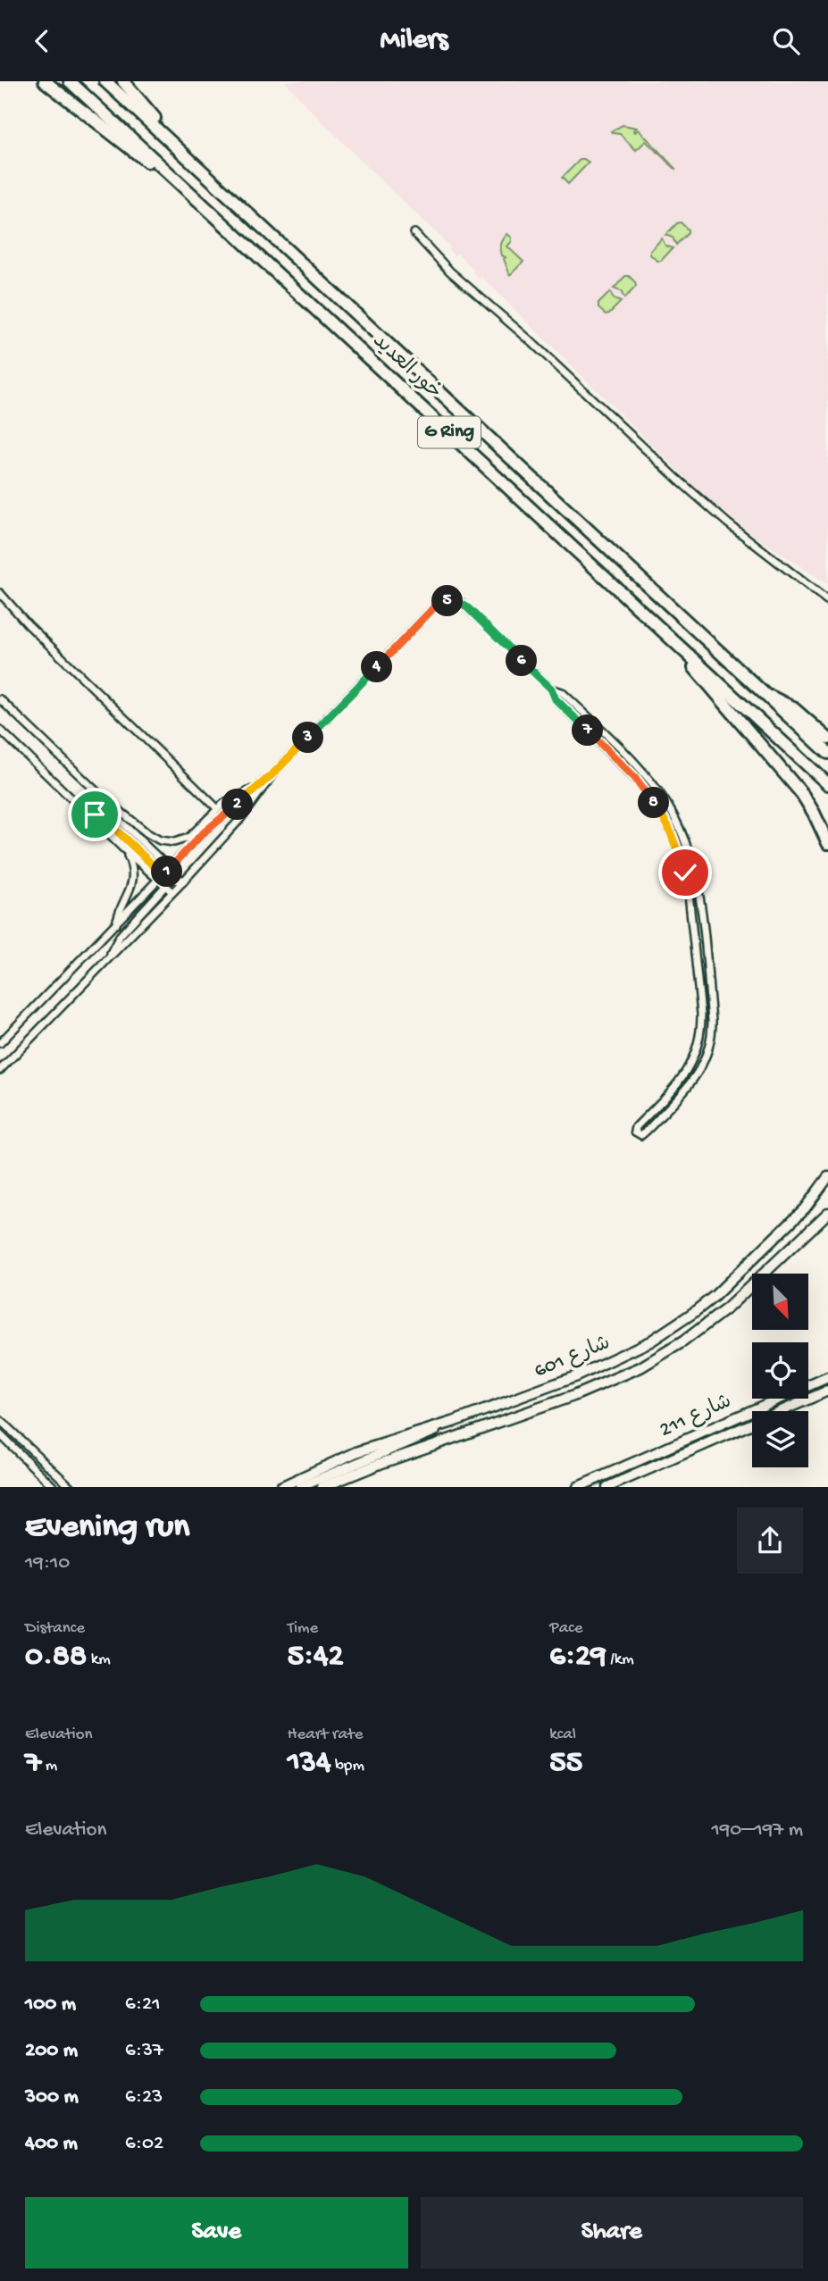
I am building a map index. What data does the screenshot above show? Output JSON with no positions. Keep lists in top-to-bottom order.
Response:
{
  "streets": {
    "highway": ["خور العديد", "G Ring"],
    "main road": ["شارع 601", "شارع 211"]
  },
  "north": "bottom right",
  "page": {
    "header": "Milers",
    "pins": [
      "5",
      "6",
      "4",
      "7",
      "3",
      "8",
      "2",
      "1"
    ],
    "heading": ["Evening run", "19:10"],
    "stats": [
      ["Distance", "0.88 km"],
      ["Time", "5:42"],
      ["Pace", "6:29 /km"],
      ["Elevation", "7 m"],
      ["Heart rate", "134 bpm"],
      ["kcal", "55"]
    ],
    "chart": ["Elevation", "190–197 m"],
    "list": [
      {
        "name": "100 m",
        "note": "6:21"
      },
      {
        "name": "200 m",
        "note": "6:37"
      },
      {
        "name": "300 m",
        "note": "6:23"
      },
      {
        "name": "400 m",
        "note": "6:02"
      }
    ],
    "buttons": ["Save", "Share"]
  }
}
